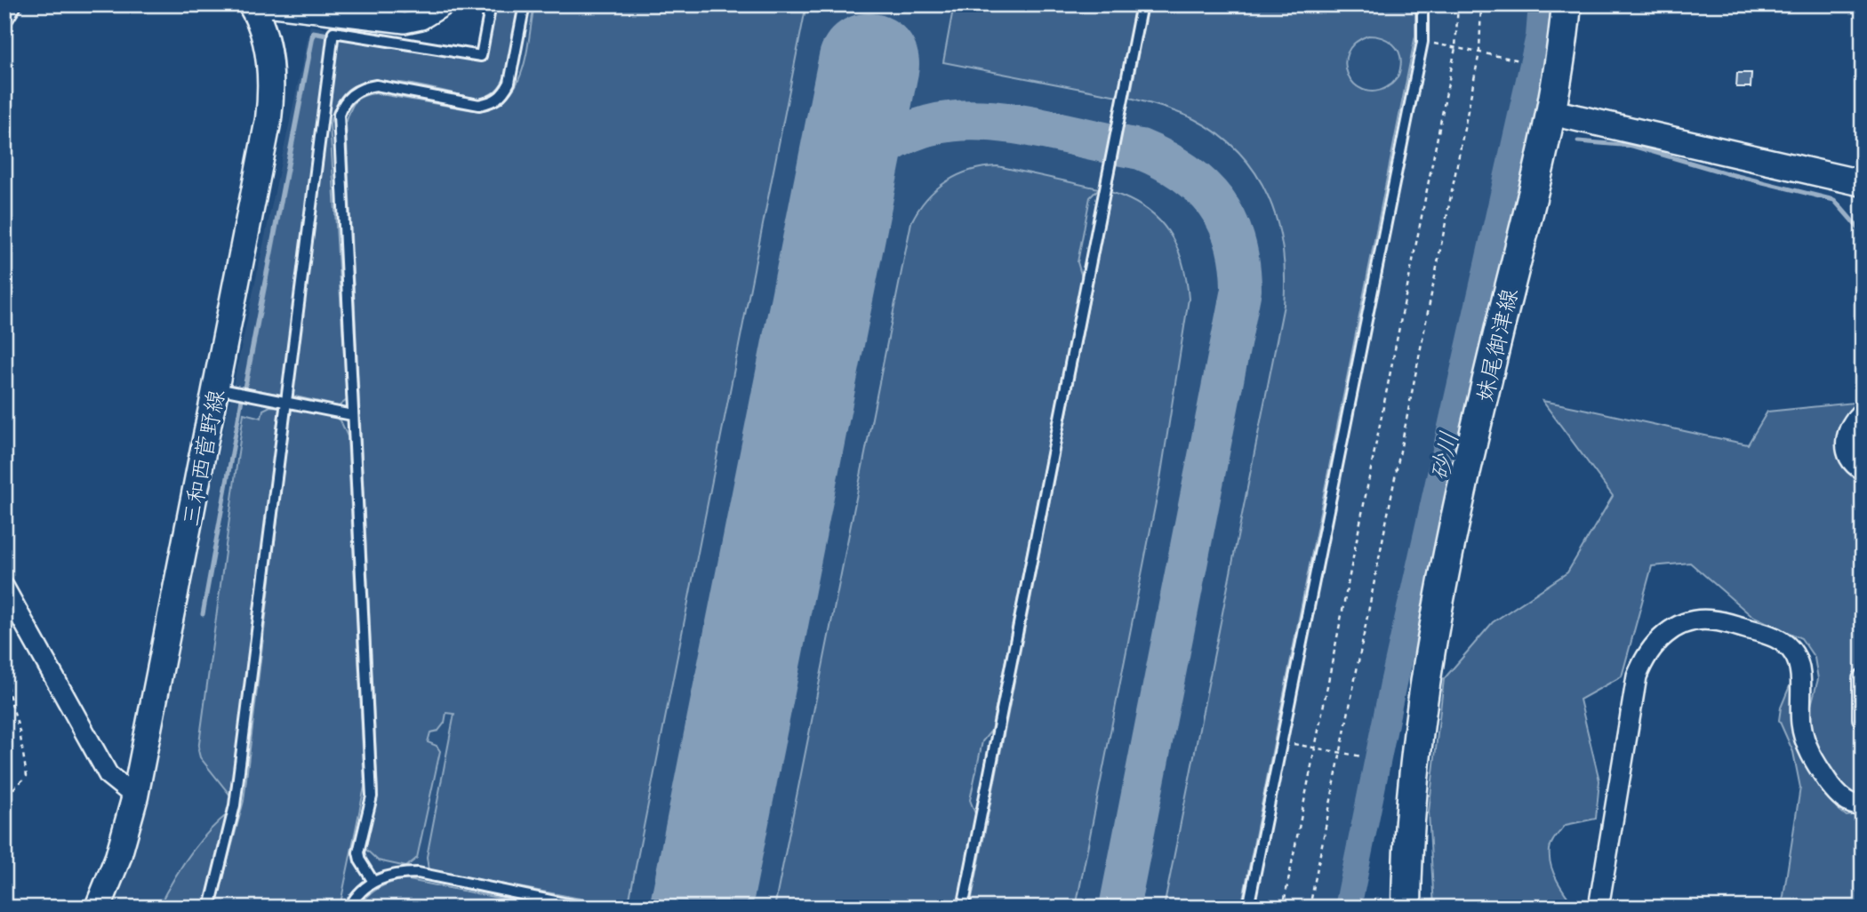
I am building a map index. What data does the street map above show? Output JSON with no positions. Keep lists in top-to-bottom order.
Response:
{
  "streets": {
    "main road": ["妹尾御津線", "三和西菅野線"]
  },
  "water": ["砂川"]
}
